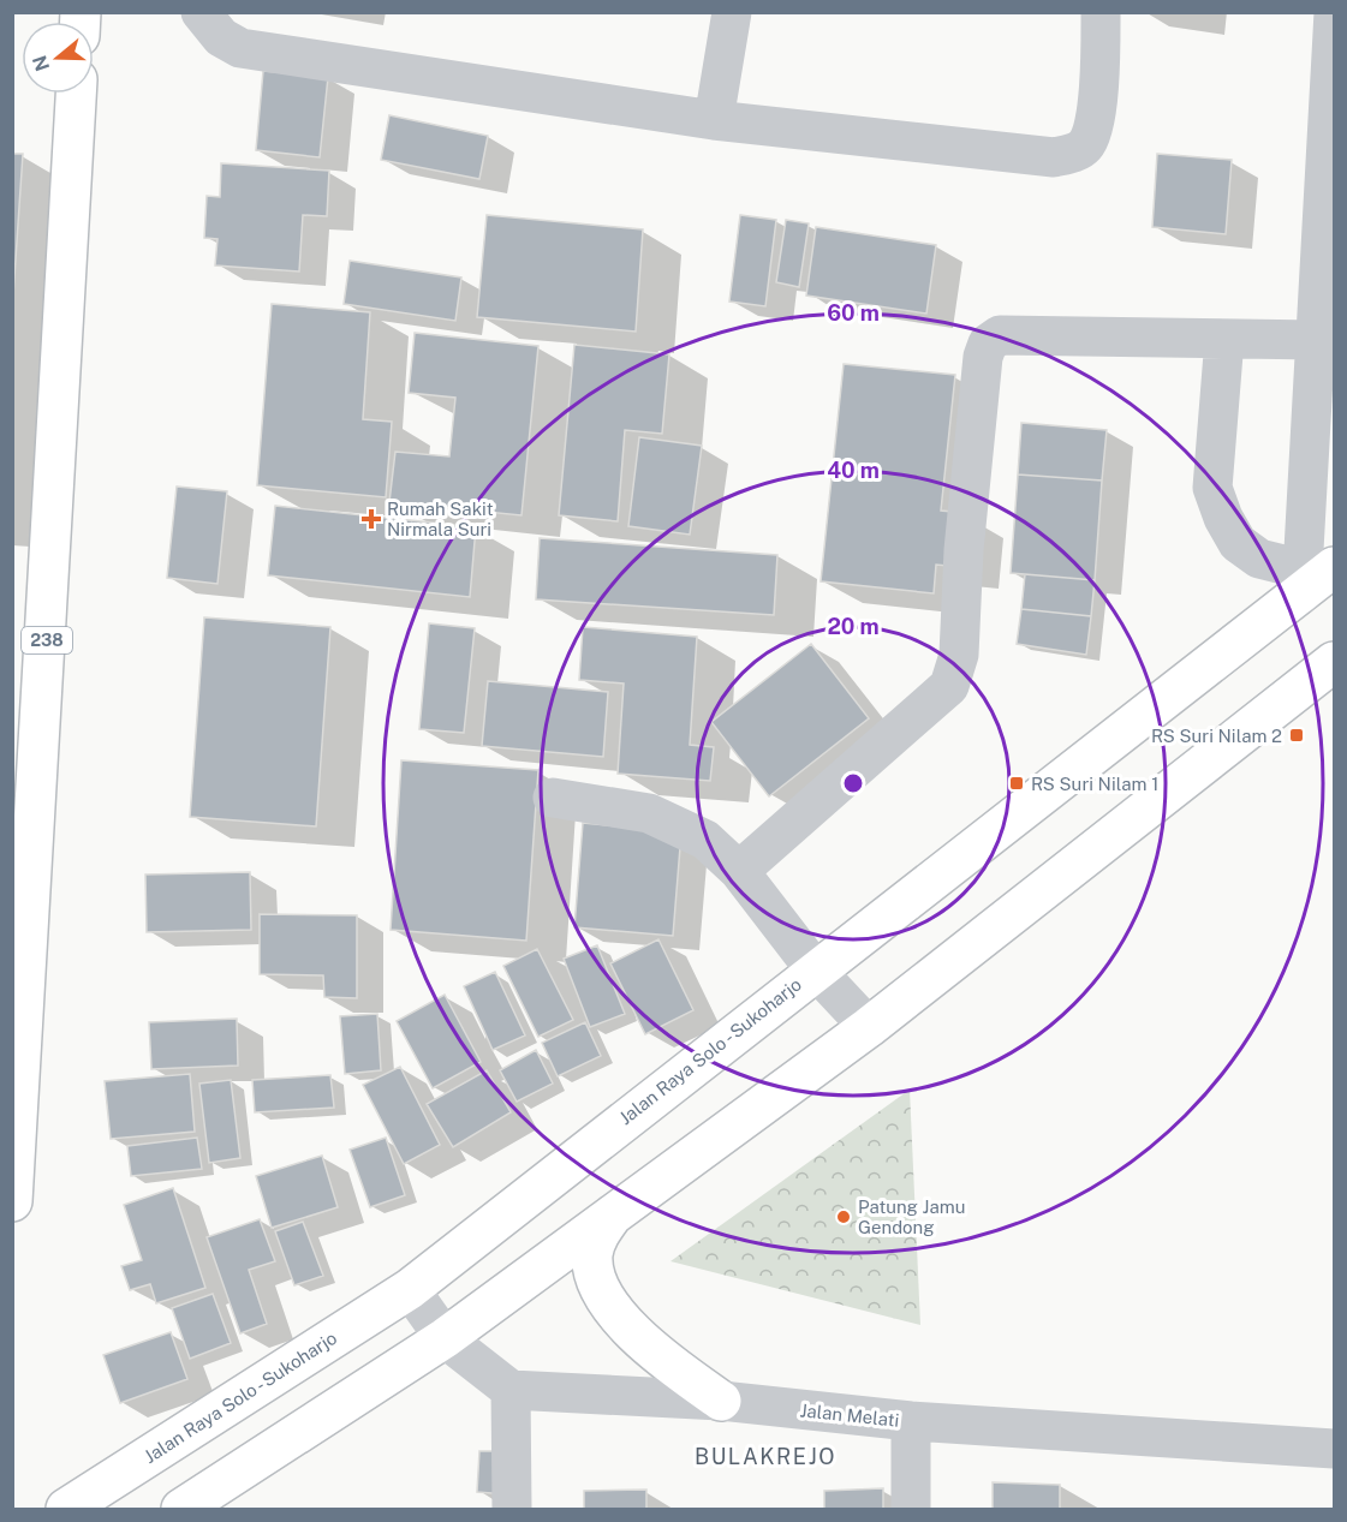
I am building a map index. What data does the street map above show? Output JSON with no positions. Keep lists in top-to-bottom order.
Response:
{
  "streets": {
    "main road": ["238", "Jalan Raya Solo - Sukoharjo"],
    "street": ["Jalan Melati"]
  },
  "districts": ["BULAKREJO"],
  "places": {
    "health": ["Rumah Sakit Nirmala Suri"],
    "transit": ["RS Suri Nilam 2", "RS Suri Nilam 1"],
    "other": ["Patung Jamu Gendong"]
  },
  "north": "left",
  "rings": ["60 m", "40 m", "20 m"]
}
